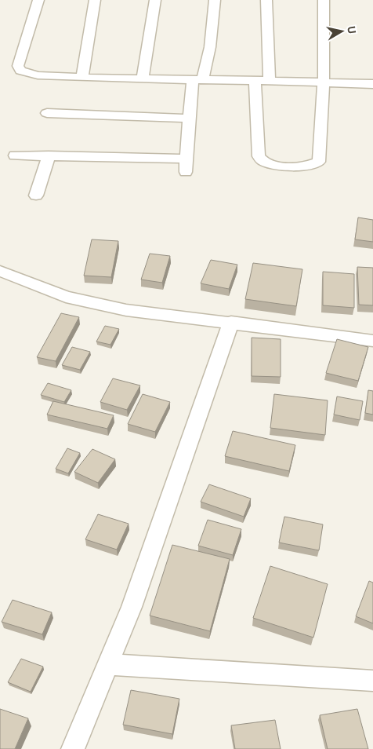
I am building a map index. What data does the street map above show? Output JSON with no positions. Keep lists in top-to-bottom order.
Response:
{
  "north": "right"
}
